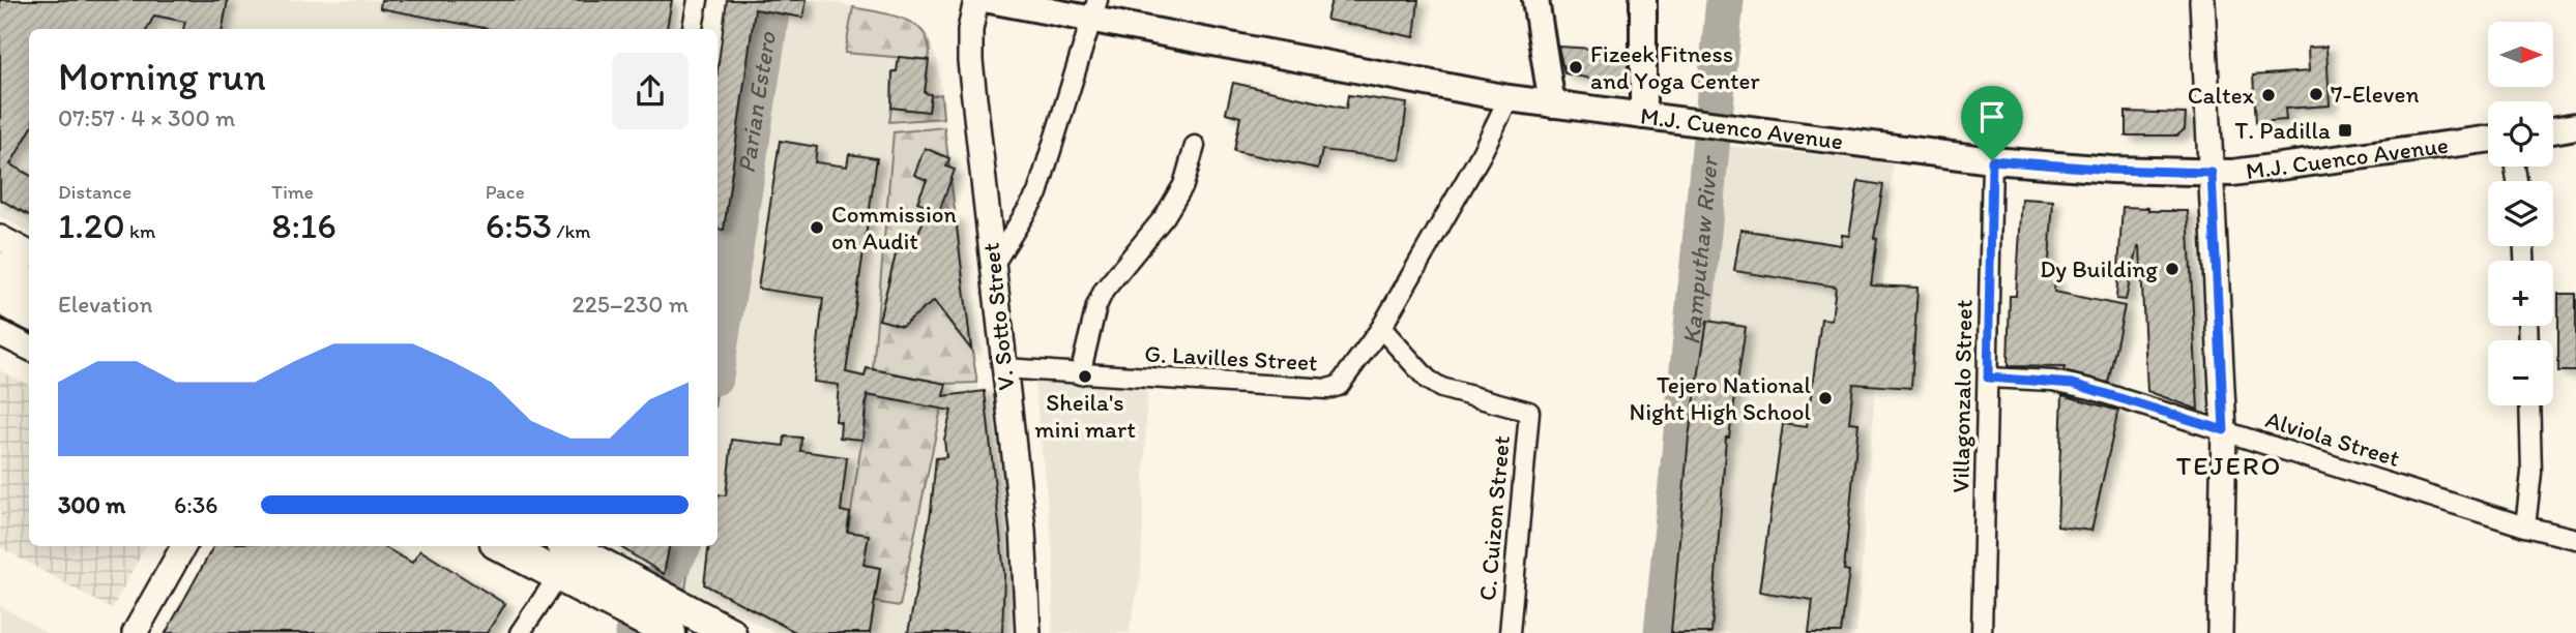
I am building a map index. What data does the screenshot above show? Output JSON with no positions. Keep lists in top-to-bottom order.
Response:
{
  "streets": {
    "main road": ["M.J. Cuenco Avenue"],
    "street": [
      "V. Sotto Street",
      "G. Lavilles Street",
      "Villagonzalo Street",
      "Alviola Street",
      "C. Cuizon Street"
    ]
  },
  "crossings": [
    ["M.J. Cuenco Avenue", "G. Lavilles Street"],
    ["M.J. Cuenco Avenue", "Villagonzalo Street"],
    ["V. Sotto Street", "G. Lavilles Street"],
    ["G. Lavilles Street", "C. Cuizon Street"],
    ["Villagonzalo Street", "Alviola Street"]
  ],
  "districts": ["TEJERO"],
  "water": ["Parian Estero", "Kamputhaw River"],
  "places": {
    "other": [
      "Fizeek Fitness and Yoga Center",
      "7-Eleven",
      "Caltex",
      "Commission on Audit",
      "Dy Building",
      "Sheila's mini mart",
      "Tejero National Night High School"
    ],
    "transit": ["T. Padilla"]
  },
  "north": "right",
  "page": {
    "map_buttons": ["+", "−"],
    "heading": ["Morning run", "07:57 · 4 × 300 m"],
    "stats": [
      ["Distance", "1.20 km"],
      ["Time", "8:16"],
      ["Pace", "6:53 /km"]
    ],
    "chart": ["Elevation", "225–230 m"],
    "list": [
      {
        "name": "300 m",
        "note": "6:36"
      }
    ]
  }
}
